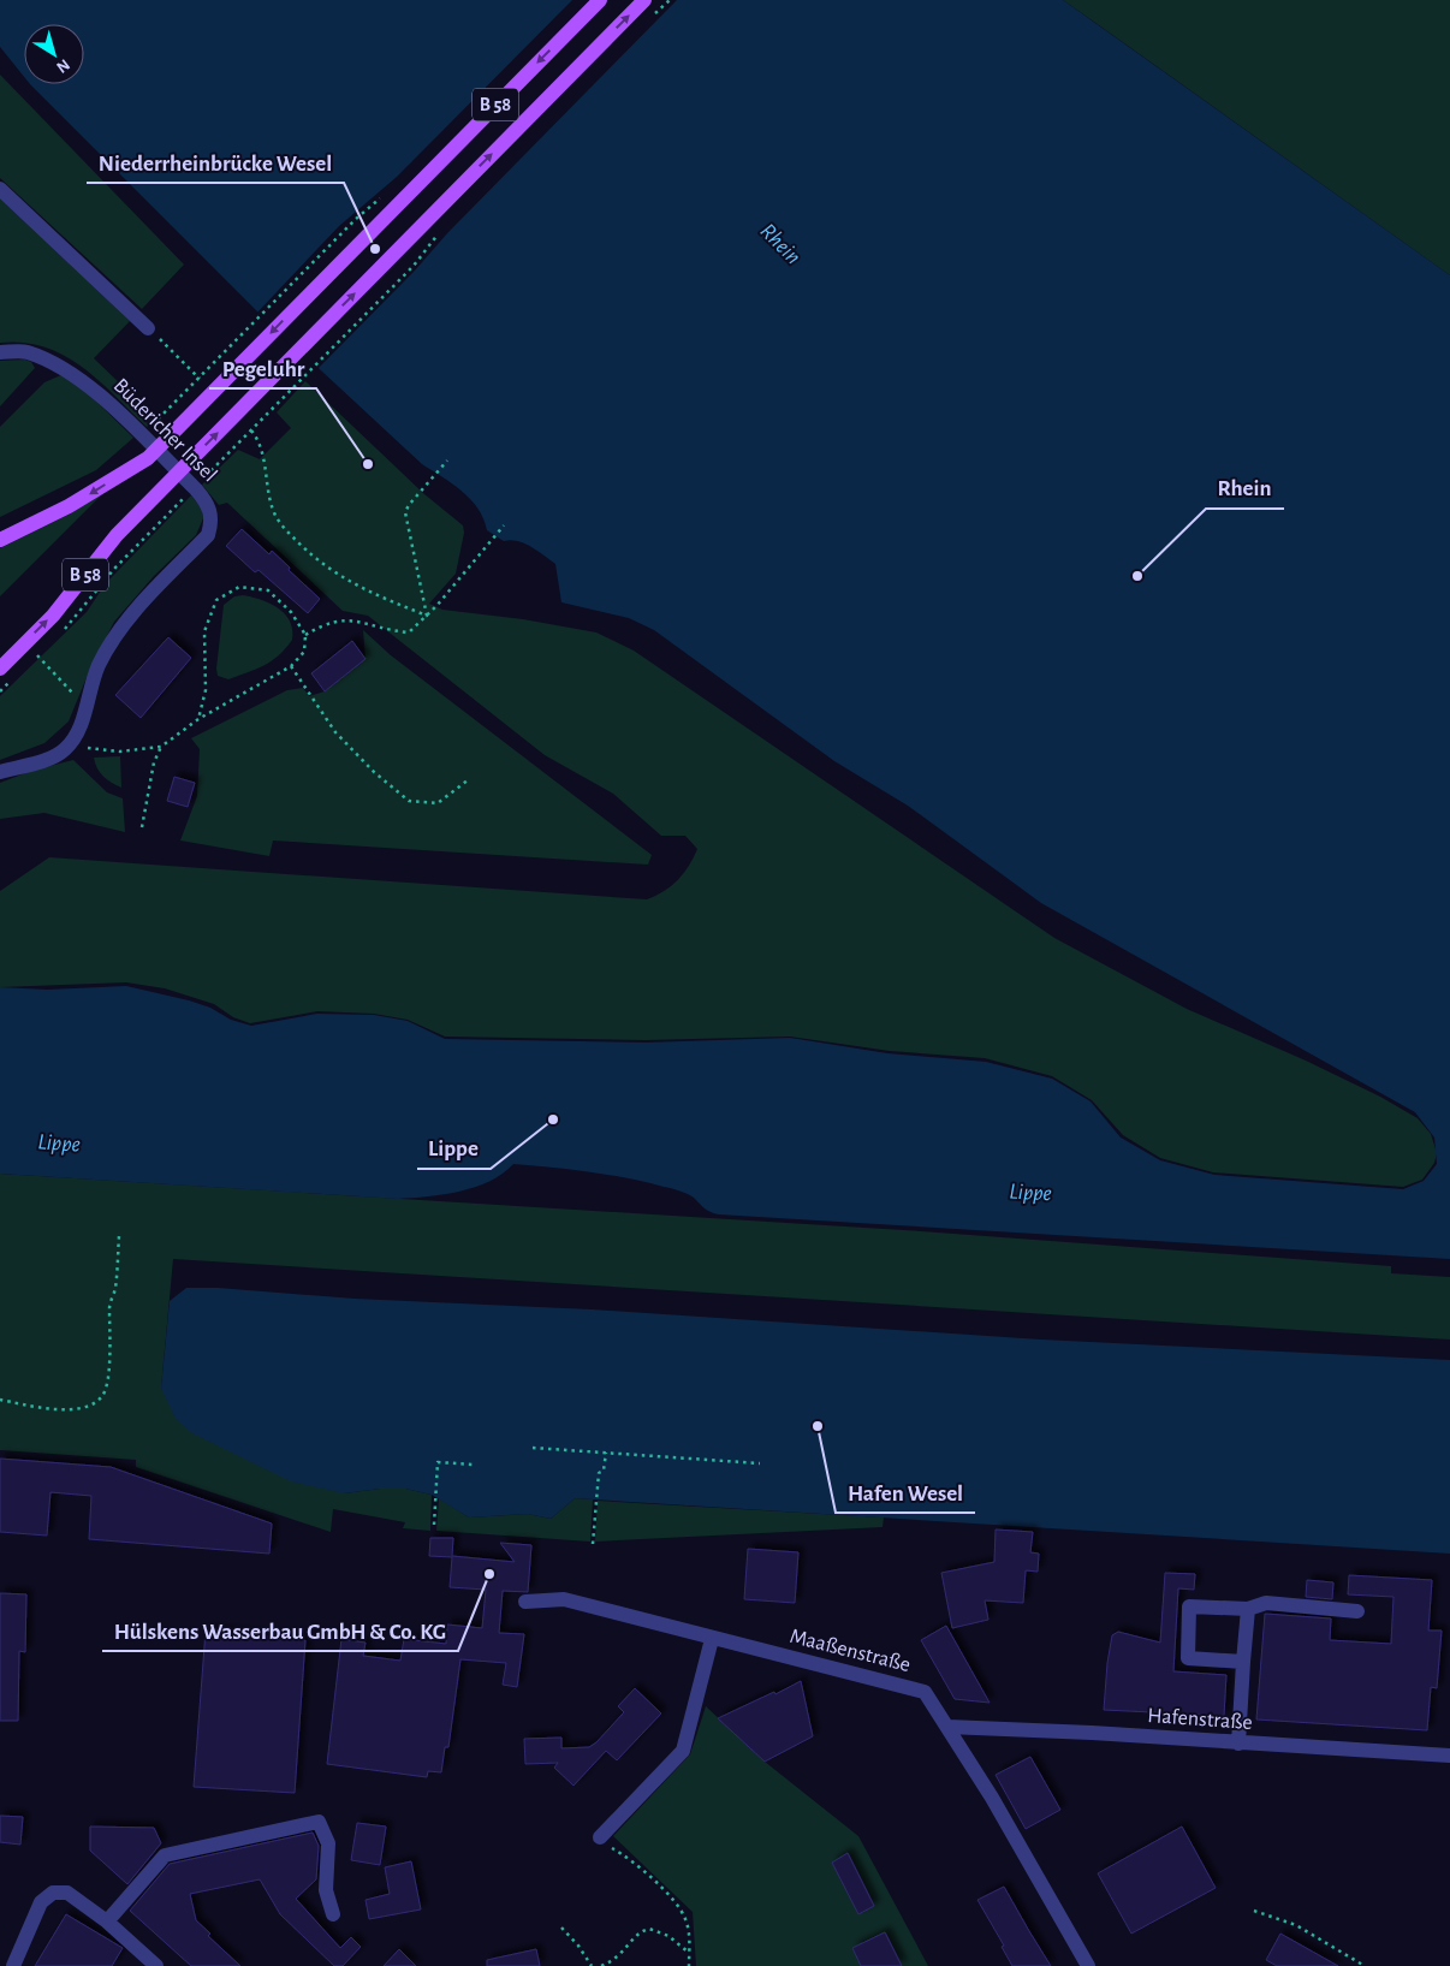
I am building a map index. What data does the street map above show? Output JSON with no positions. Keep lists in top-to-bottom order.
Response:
{
  "streets": {
    "main road": ["B 58"],
    "street": ["Büdericher Insel", "Maaßenstraße", "Hafenstraße"]
  },
  "crossings": [
    ["Maaßenstraße", "Hafenstraße"]
  ],
  "water": ["Rhein", "Lippe"],
  "places": [
    "Niederrheinbrücke Wesel",
    "Pegeluhr",
    "Rhein",
    "Lippe",
    "Hafen Wesel",
    "Hülskens Wasserbau GmbH & Co. KG"
  ],
  "north": "bottom right"
}
